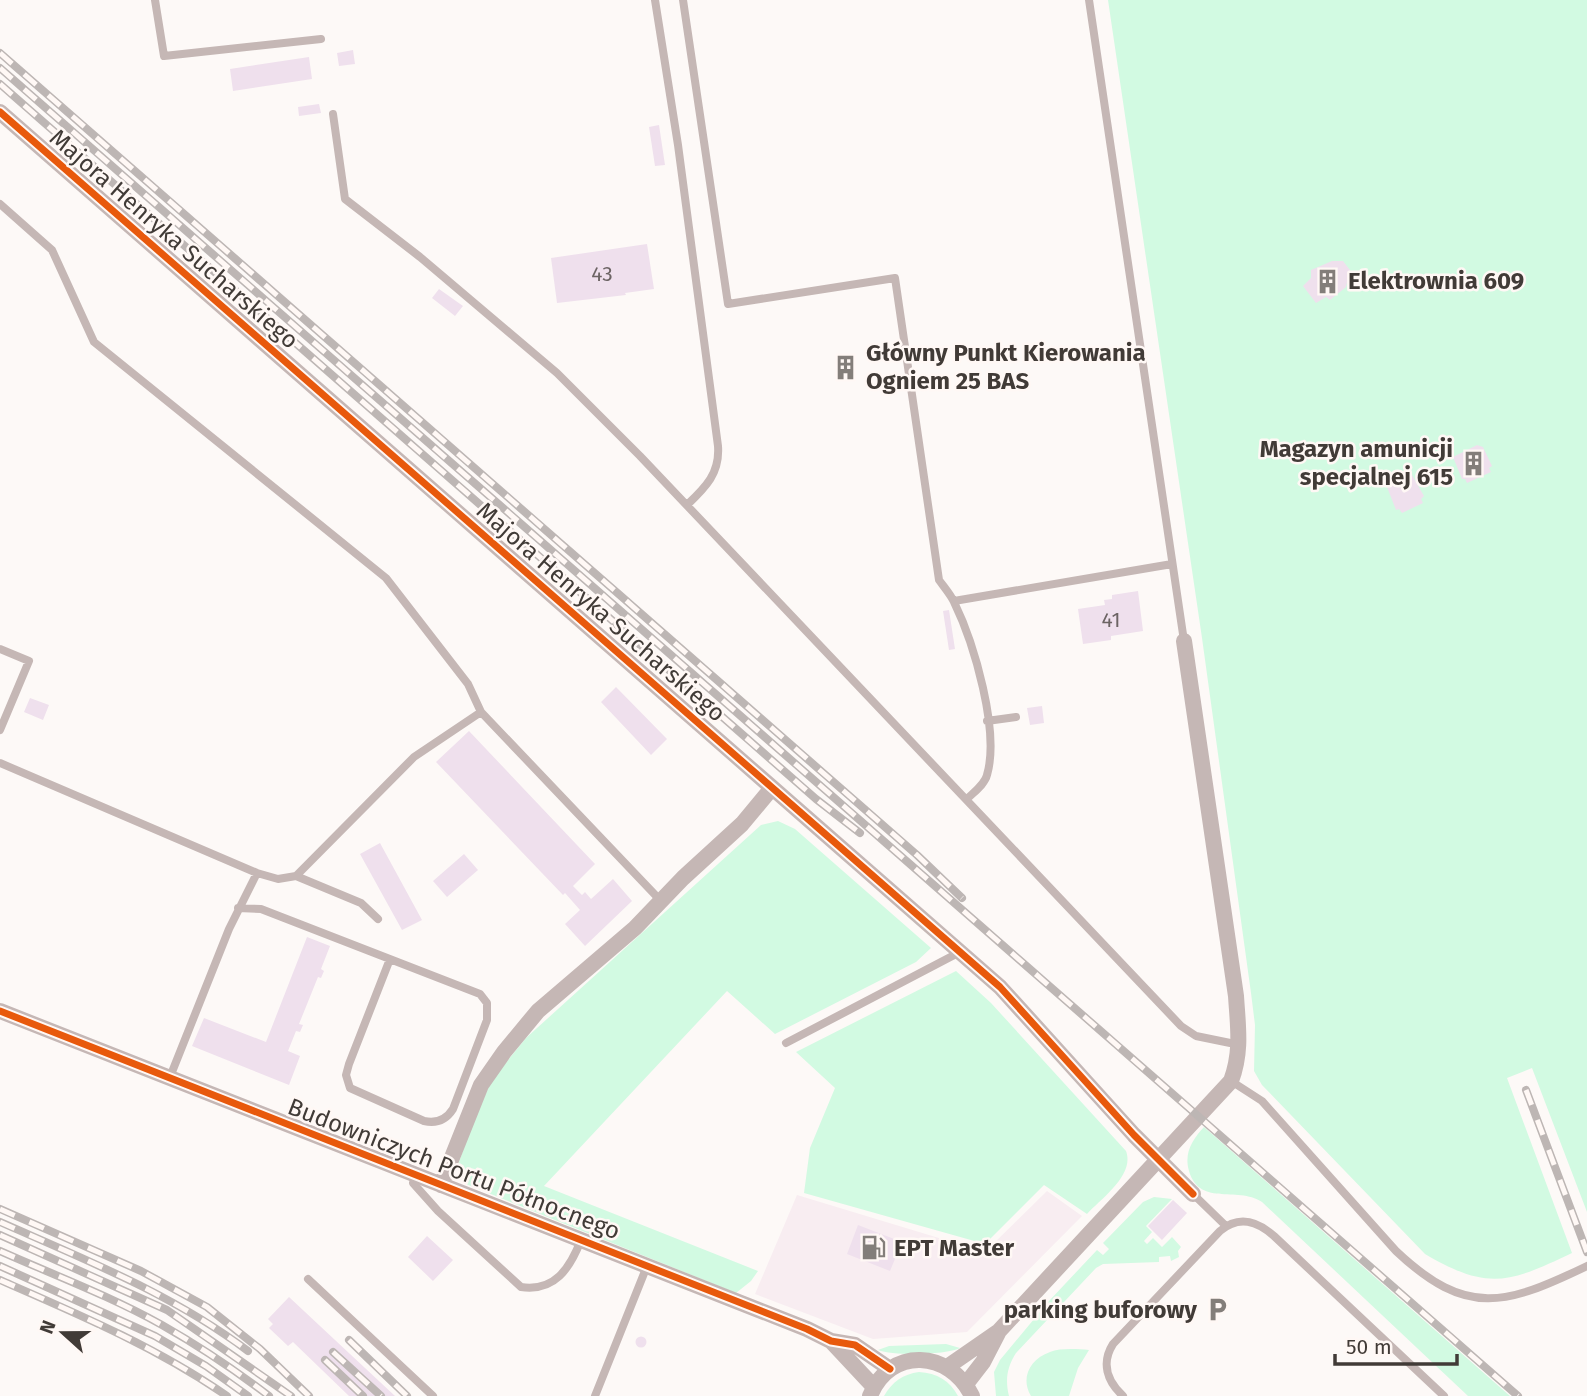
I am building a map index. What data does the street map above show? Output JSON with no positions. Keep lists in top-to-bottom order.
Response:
{
  "streets": {
    "street": ["Majora Henryka Sucharskiego", "Budowniczych Portu Północnego"]
  },
  "crossings": [
    ["Majora Henryka Sucharskiego", "Budowniczych Portu Północnego"]
  ],
  "places": {
    "building": ["Elektrownia 609", "Główny Punkt Kierowania Ogniem 25 BAS", "Magazyn amunicji specjalnej 615"],
    "fuel station": ["EPT Master"],
    "parking": ["parking buforowy"]
  },
  "house_numbers": ["43", "41"],
  "scale_bar": "50 m",
  "north": "left"
}
